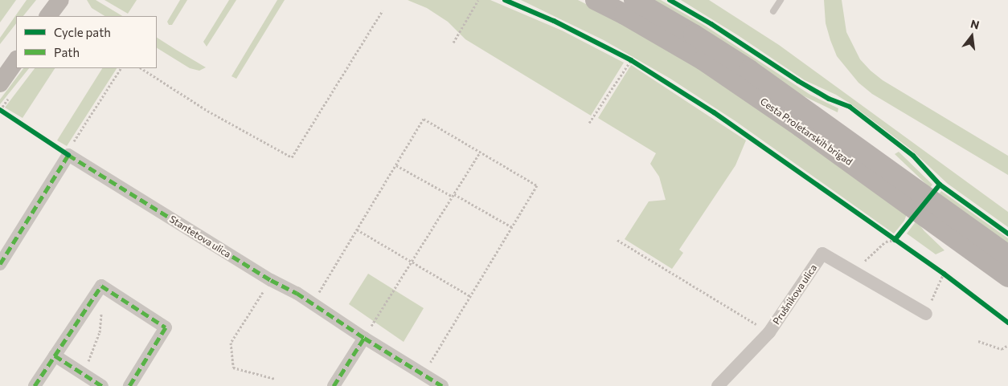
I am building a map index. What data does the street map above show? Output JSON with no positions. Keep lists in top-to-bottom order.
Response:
{
  "streets": {
    "main road": ["Cesta Proletarskih brigad"],
    "street": ["Stantetova ulica", "Prušnikova ulica"]
  },
  "legend": ["Cycle path", "Path"],
  "north": "top"
}
